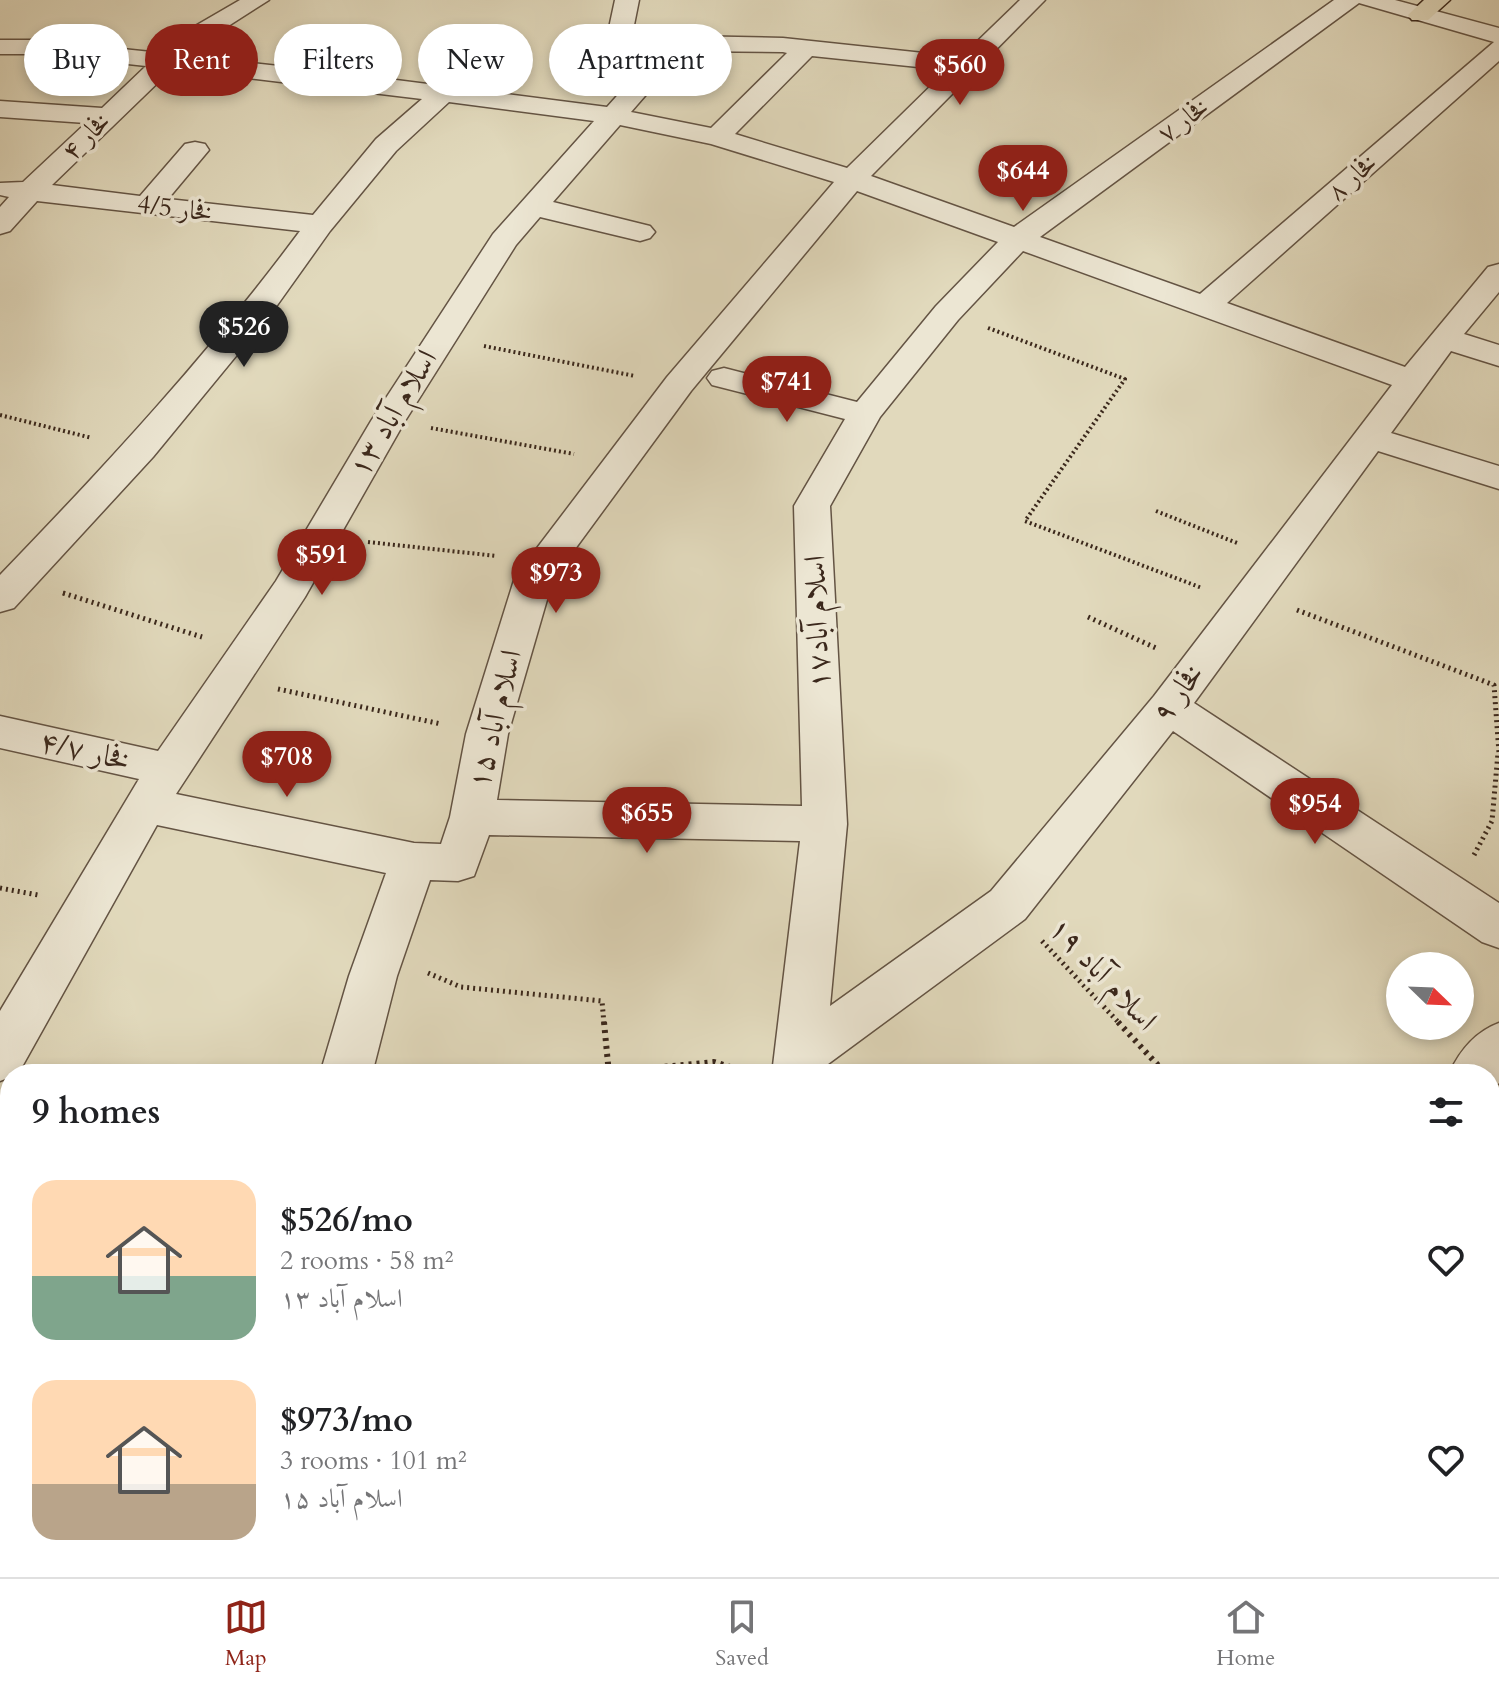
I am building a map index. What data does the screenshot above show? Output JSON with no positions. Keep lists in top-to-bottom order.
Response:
{
  "streets": {
    "street": [
      "فخار ۷",
      "فخار ۴",
      "فخار ۸",
      "فخار 4/5",
      "اسلام آباد ۱۳",
      "اسلام آباد۱۷",
      "فخار ۹",
      "اسلام آباد ۱۵",
      "فخار ۴/۷"
    ],
    "path": ["اسلام آباد ۱۹"]
  },
  "crossings": [
    ["فخار ۷", "اسلام آباد۱۷"],
    ["فخار ۴", "فخار 4/5"],
    ["اسلام آباد ۱۳", "فخار ۴/۷"],
    ["فخار ۹", "اسلام آباد ۱۹"],
    ["اسلام آباد ۱۵", "فخار ۴/۷"]
  ],
  "north": "bottom right",
  "page": {
    "chip": [
      "Buy",
      "Rent",
      "Filters",
      "New",
      "Apartment"
    ],
    "price": [
      "$560",
      "$644",
      "$526",
      "$741",
      "$591",
      "$973",
      "$708",
      "$954",
      "$655"
    ],
    "heading": "9 homes",
    "list": [
      {
        "name": "$526/mo",
        "note": "2 rooms · 58 m² · اسلام آباد ۱۳"
      },
      {
        "name": "$973/mo",
        "note": "3 rooms · 101 m² · اسلام آباد ۱۵"
      }
    ],
    "tabs": ["Map", "Saved", "Home"]
  }
}
